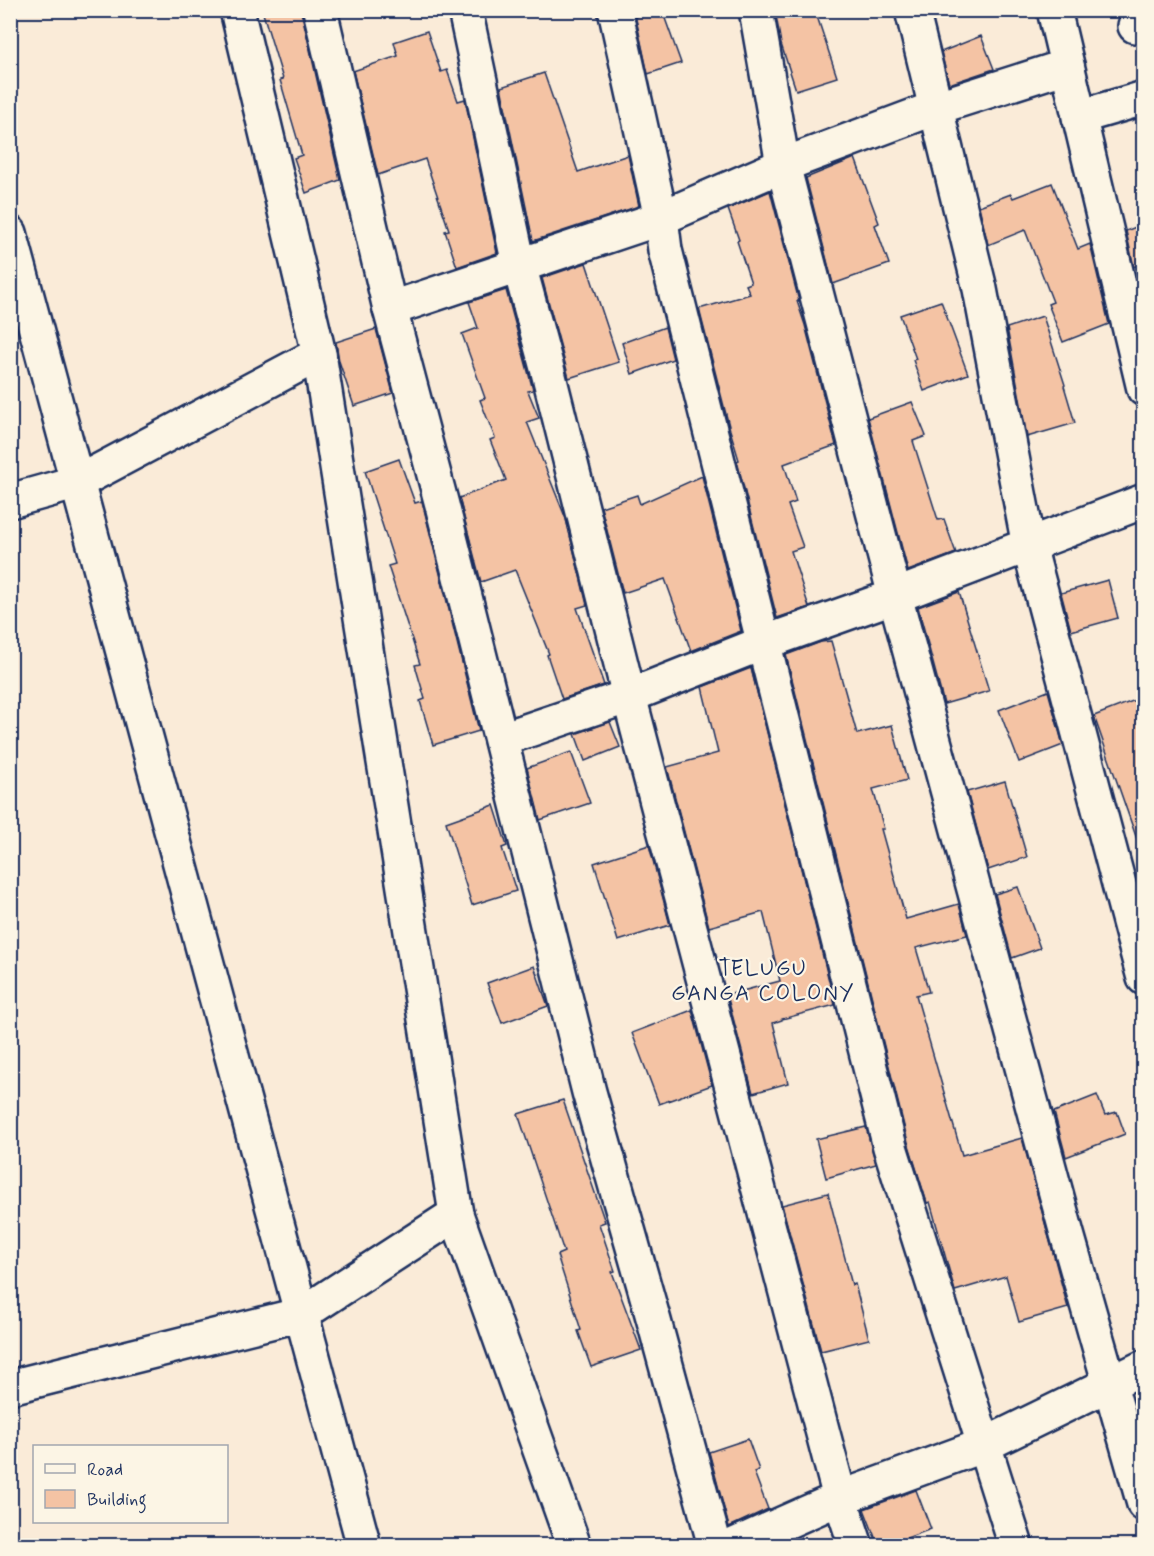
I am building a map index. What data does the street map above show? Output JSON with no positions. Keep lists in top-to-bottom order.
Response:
{
  "districts": ["TELUGU GANGA COLONY"],
  "legend": ["Road", "Building"]
}
